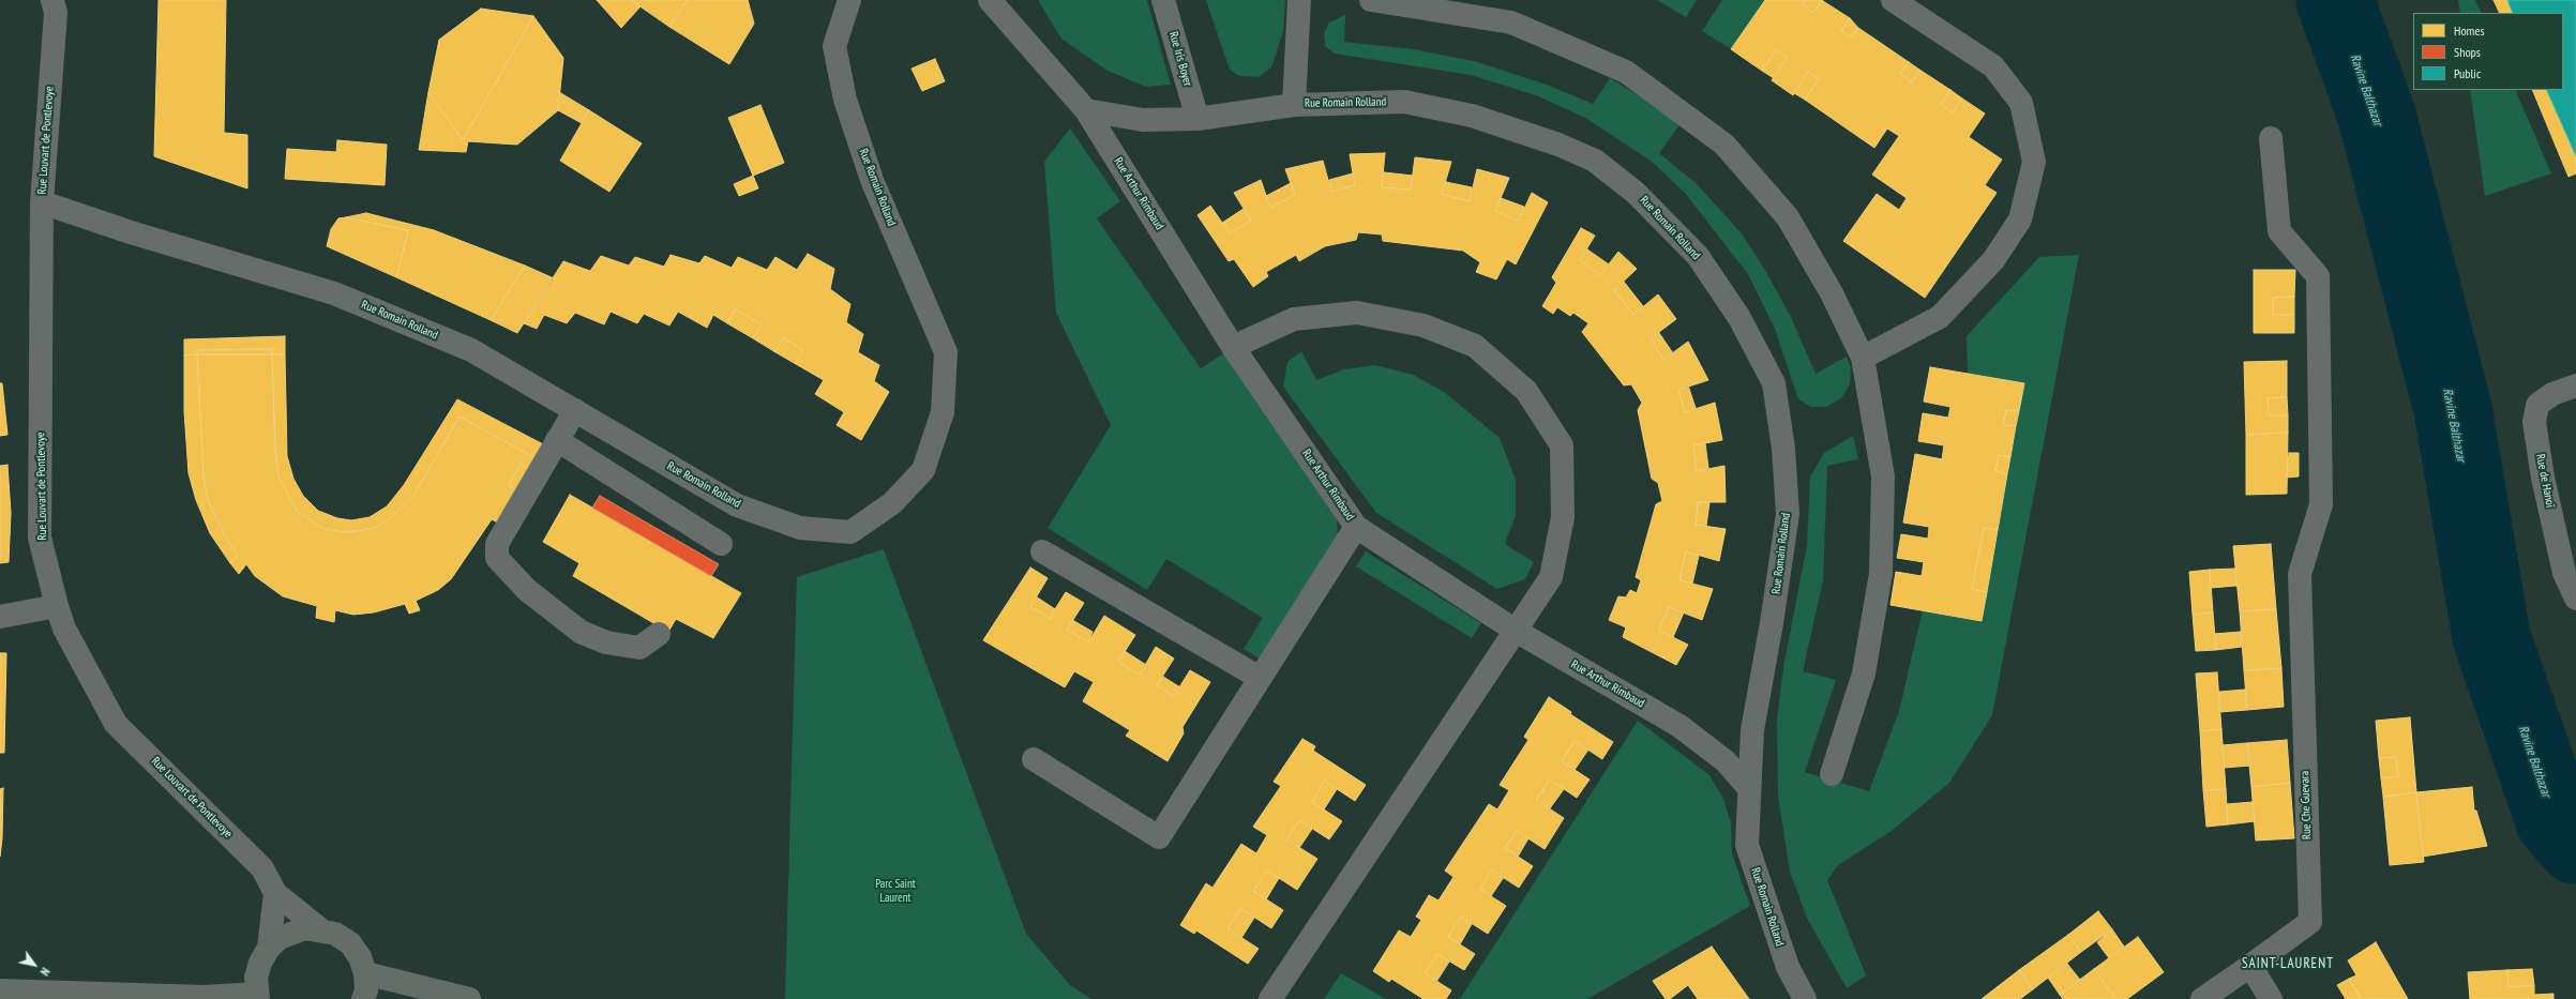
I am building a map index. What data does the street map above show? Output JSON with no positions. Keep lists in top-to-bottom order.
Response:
{
  "streets": {
    "street": [
      "Rue Iris Boyer",
      "Rue Romain Rolland",
      "Rue Louvart de Pontlevoye",
      "Rue Arthur Rimbaud",
      "Rue de Hanoï",
      "Rue Che Guevara"
    ]
  },
  "crossings": [
    ["Rue Iris Boyer", "Rue Romain Rolland"],
    ["Rue Romain Rolland", "Rue Louvart de Pontlevoye"],
    ["Rue Romain Rolland", "Rue Arthur Rimbaud"]
  ],
  "districts": ["SAINT-LAURENT"],
  "water": ["Ravine Balthazar"],
  "parks": ["Parc Saint Laurent"],
  "legend": ["Homes", "Shops", "Public"],
  "north": "bottom right"
}
